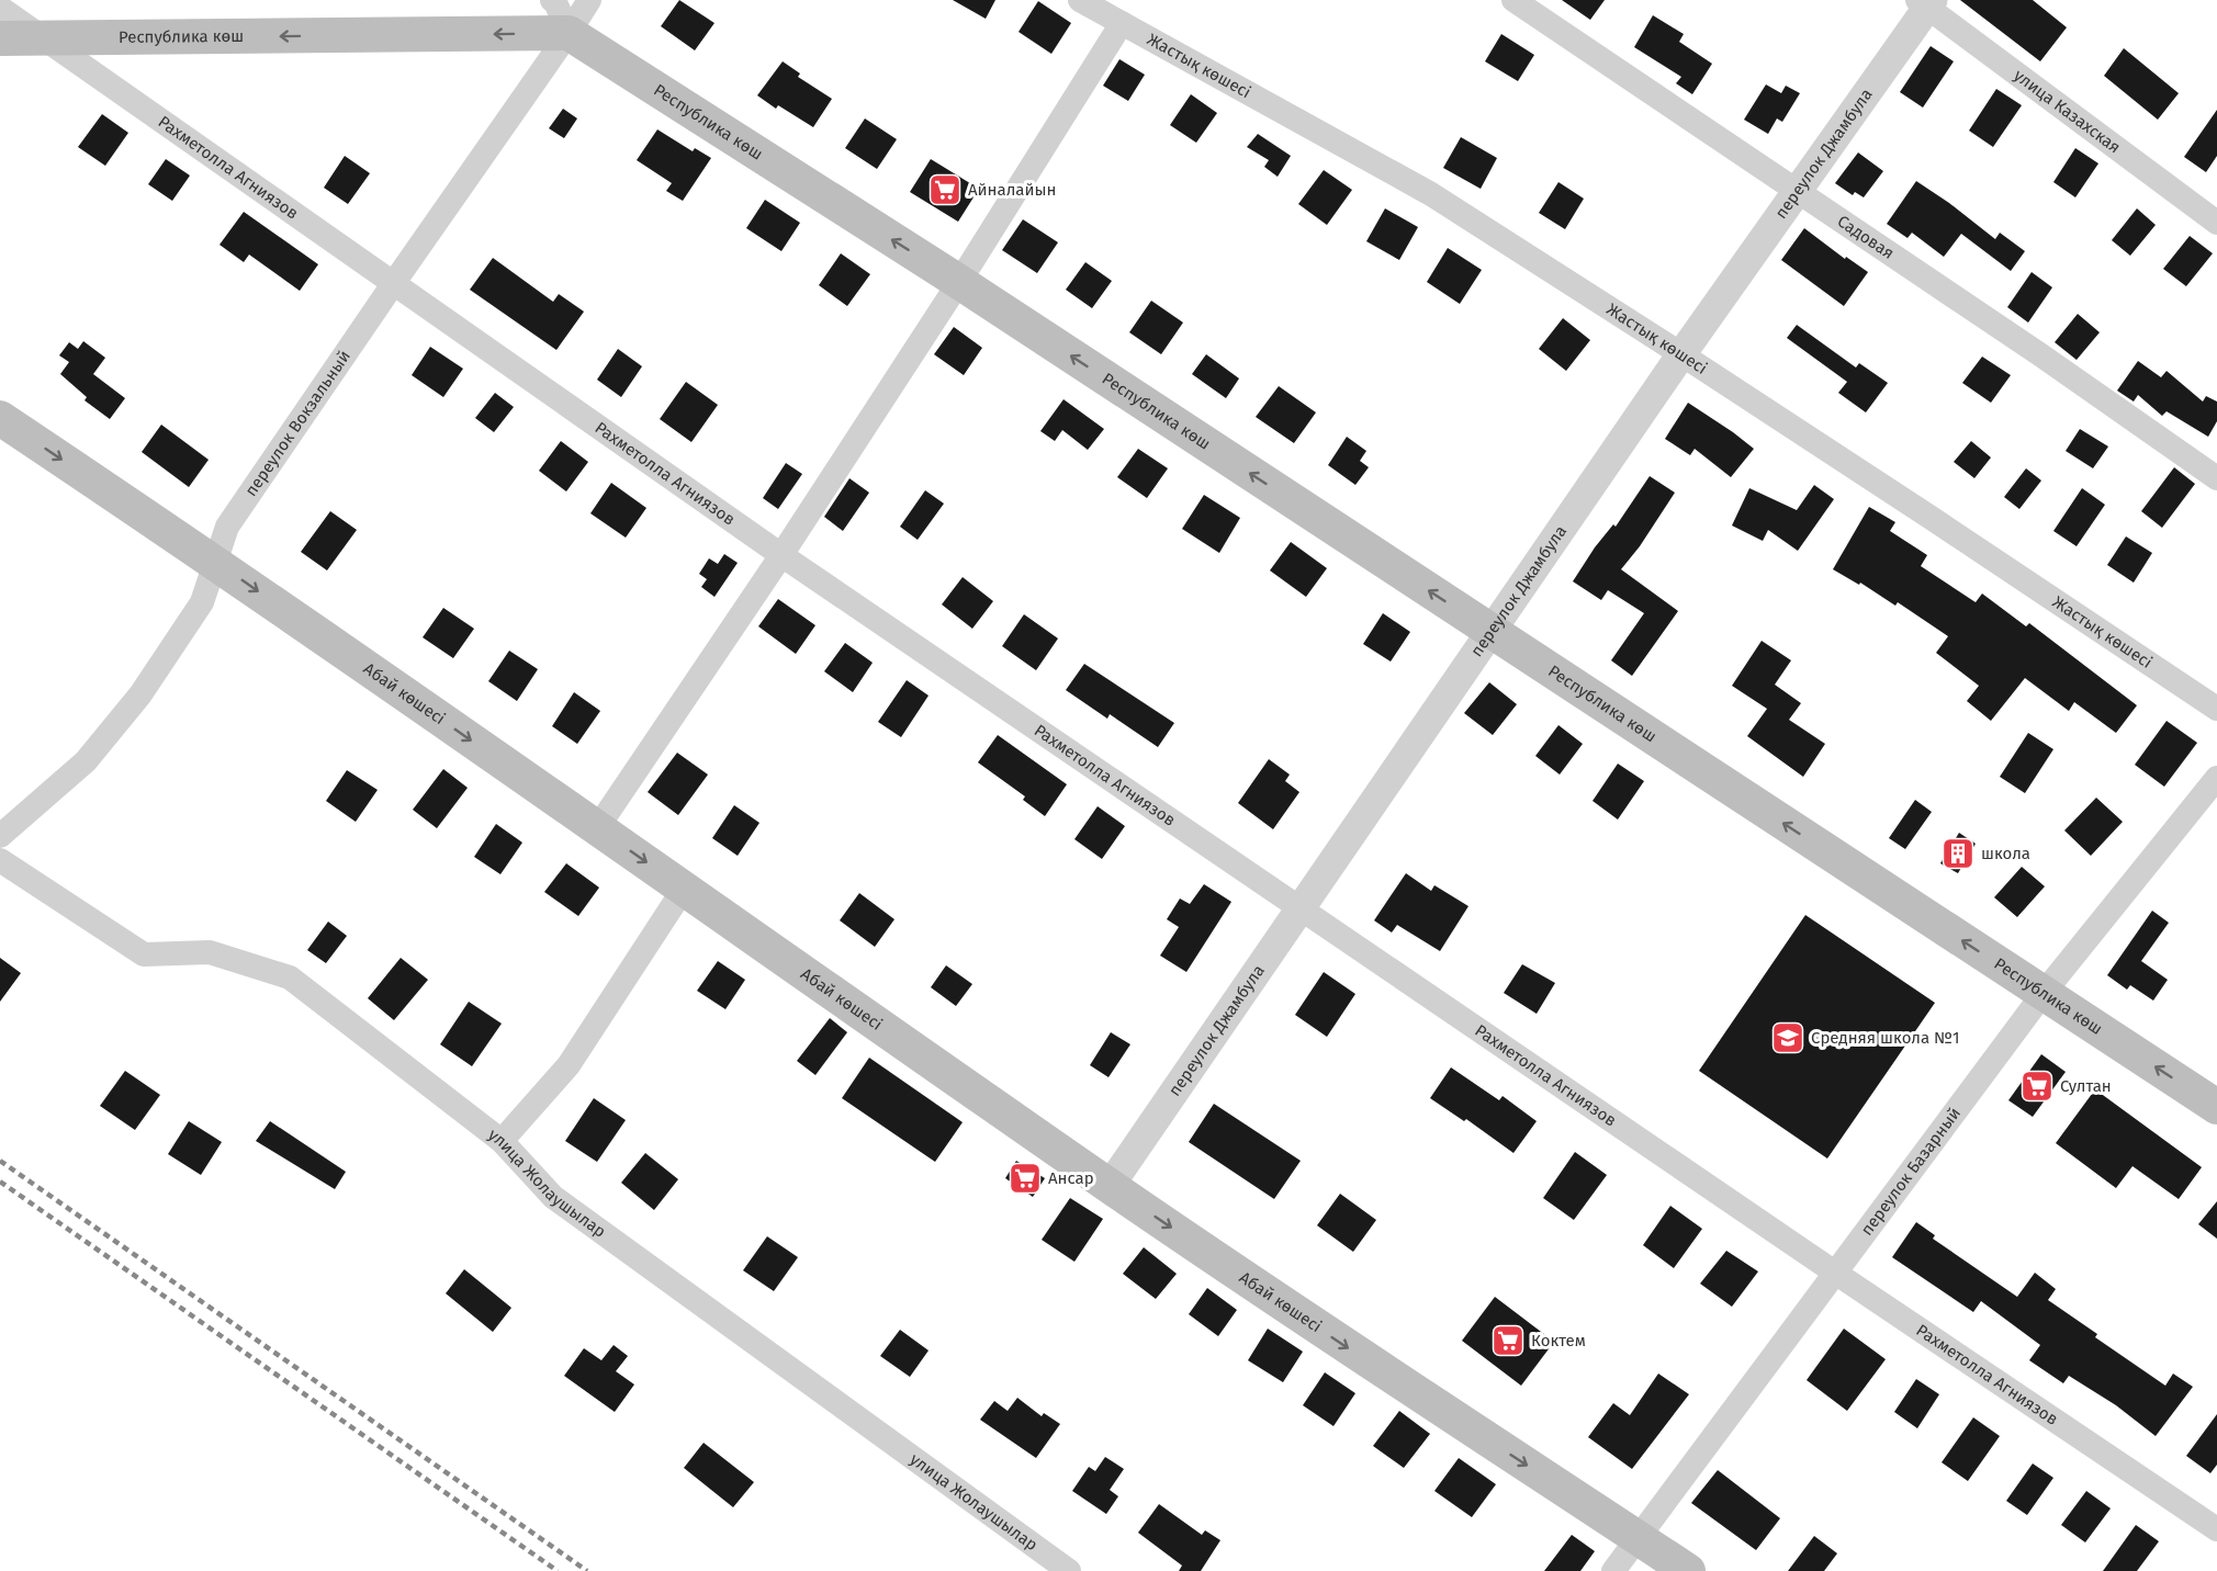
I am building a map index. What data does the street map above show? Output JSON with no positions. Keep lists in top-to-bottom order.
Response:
{
  "streets": {
    "main road": ["Республика көш", "Абай көшесі"],
    "street": [
      "Жастық көшесі",
      "улица Казахская",
      "переулок Джамбула",
      "Рахметолла Агниязов",
      "Садовая",
      "переулок Вокзальный",
      "переулок Базарный",
      "улица Жолаушылар"
    ]
  },
  "crossings": [
    ["Республика көш", "переулок Джамбула"],
    ["Республика көш", "Рахметолла Агниязов"],
    ["Республика көш", "переулок Вокзальный"],
    ["Республика көш", "переулок Базарный"],
    ["Жастық көшесі", "переулок Джамбула"],
    ["улица Казахская", "переулок Джамбула"],
    ["переулок Джамбула", "Рахметолла Агниязов"],
    ["переулок Джамбула", "Садовая"],
    ["переулок Джамбула", "Абай көшесі"],
    ["Рахметолла Агниязов", "переулок Вокзальный"],
    ["Рахметолла Агниязов", "переулок Базарный"],
    ["переулок Вокзальный", "Абай көшесі"],
    ["Абай көшесі", "переулок Базарный"]
  ],
  "one_way": ["Республика көш", "Абай көшесі"],
  "places": {
    "supermarket": [
      "Айналайын",
      "Султан",
      "Ансар",
      "Коктем"
    ],
    "building": ["школа"],
    "school or university": ["Средняя школа №1"]
  }
}
